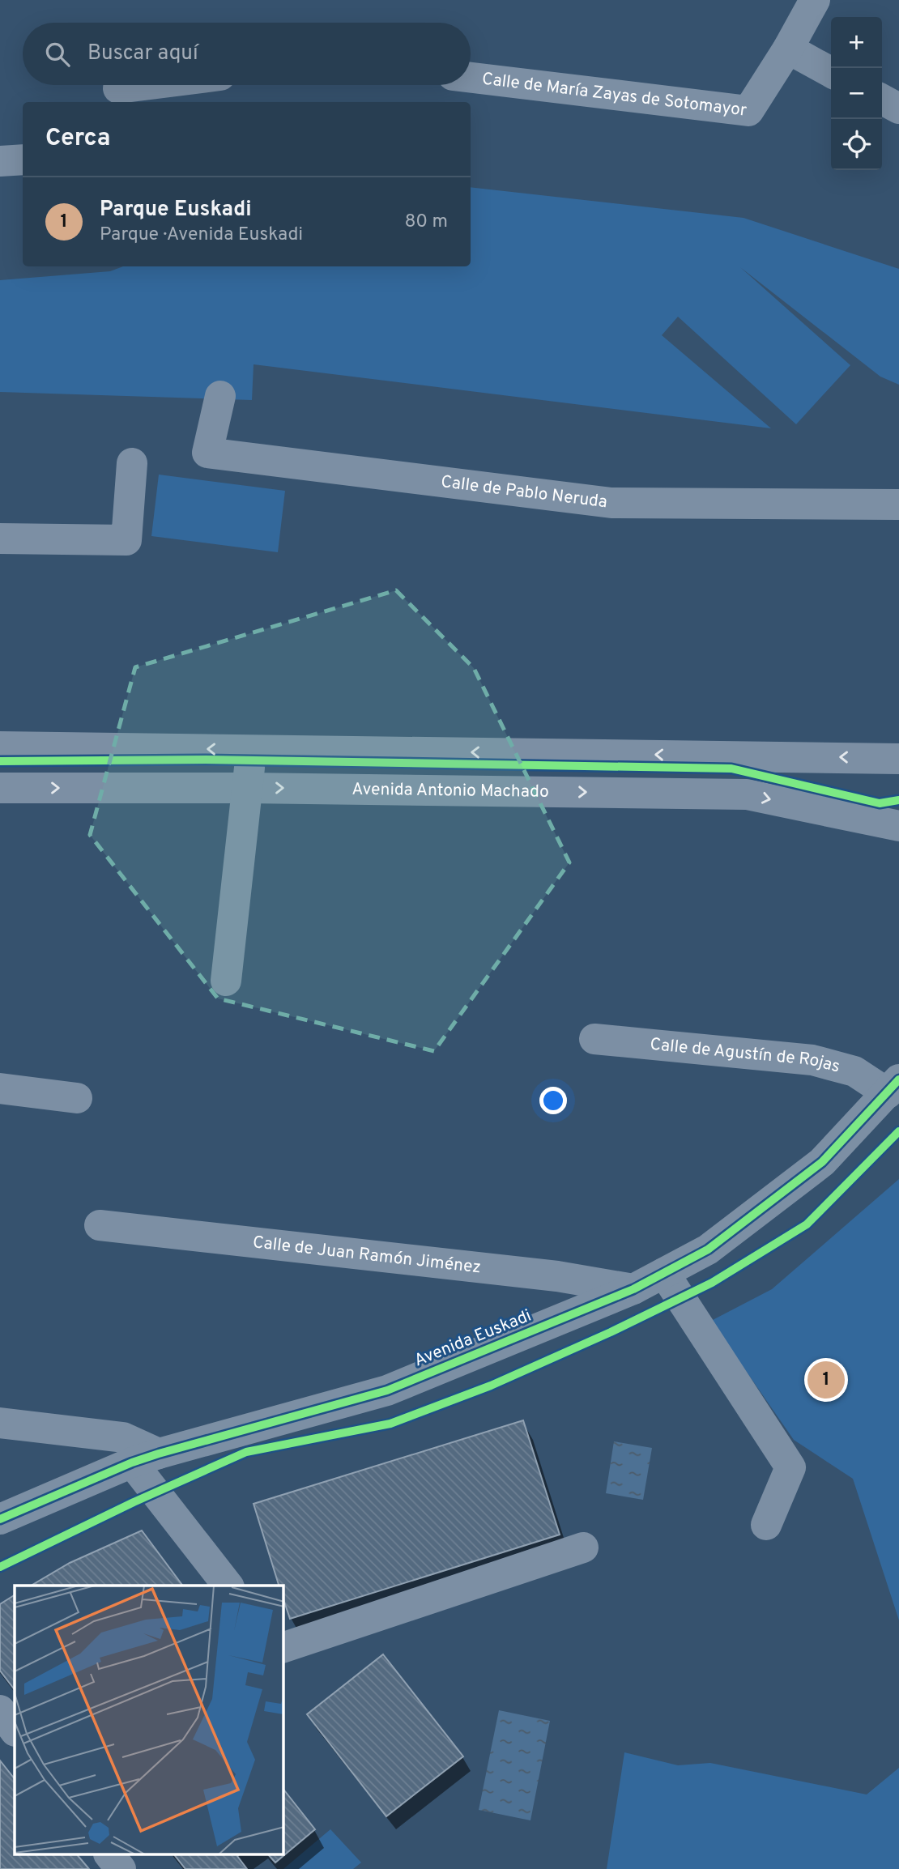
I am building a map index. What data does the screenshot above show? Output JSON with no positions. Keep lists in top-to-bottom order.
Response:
{
  "streets": {
    "street": [
      "Calle de María Zayas de Sotomayor",
      "Calle de Pablo Neruda",
      "Avenida Antonio Machado",
      "Calle de Agustín de Rojas",
      "Calle de Juan Ramón Jiménez",
      "Avenida Euskadi"
    ]
  },
  "crossings": [
    ["Calle de Agustín de Rojas", "Avenida Euskadi"],
    ["Calle de Juan Ramón Jiménez", "Avenida Euskadi"]
  ],
  "page": {
    "map_buttons": ["+", "−"],
    "search": "Buscar aquí",
    "heading": "Cerca",
    "list": [
      {
        "mark": "1",
        "name": "Parque Euskadi",
        "note": "Parque · Avenida Euskadi",
        "value": "80 m"
      }
    ],
    "pins": "1"
  }
}
